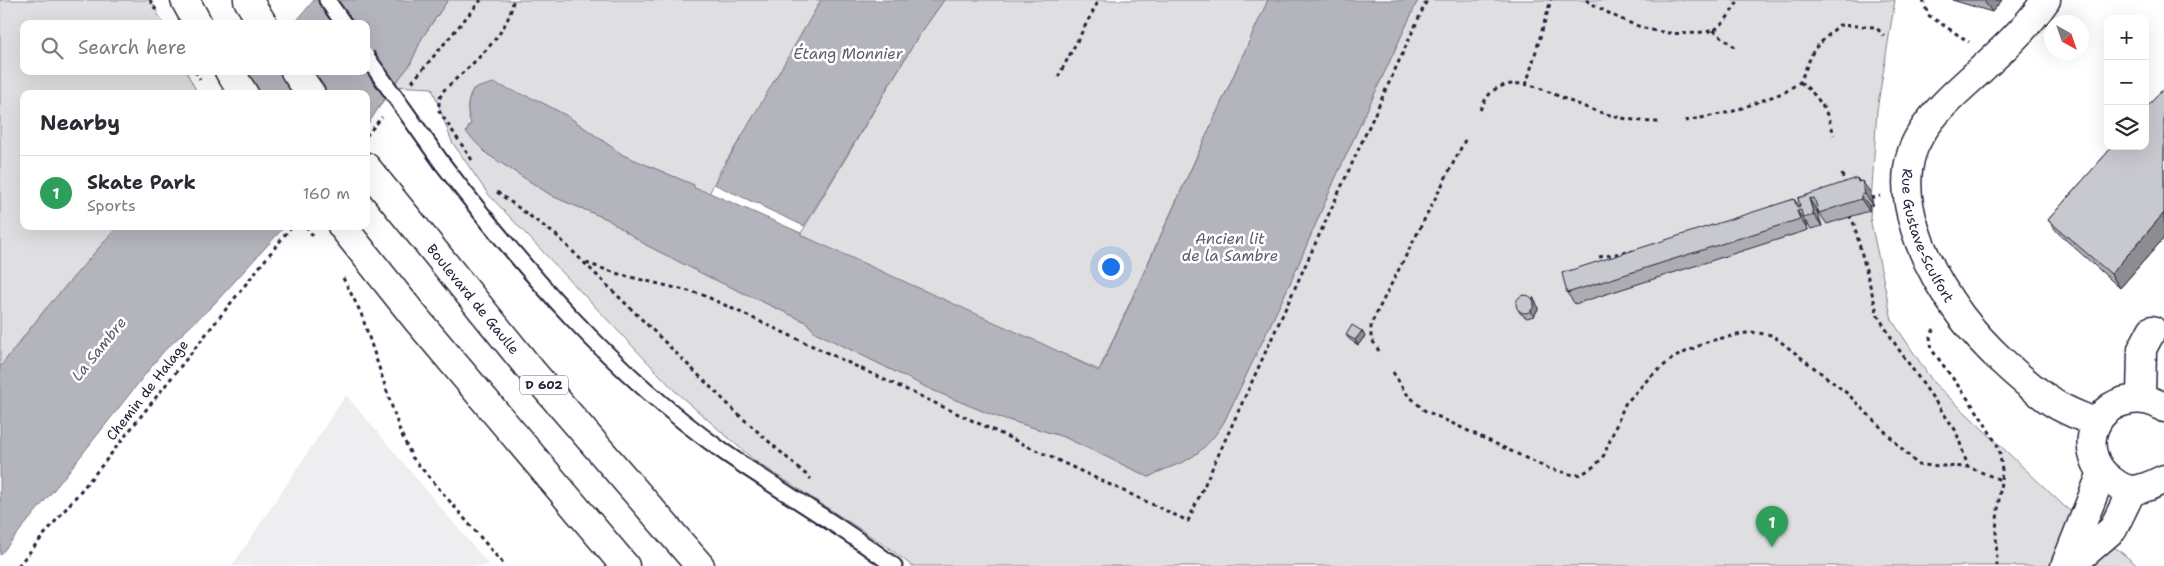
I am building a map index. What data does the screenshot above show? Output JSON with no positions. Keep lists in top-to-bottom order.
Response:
{
  "streets": {
    "main road": ["Rue Gustave-Sculfort", "Boulevard de Gaulle", "D 602"],
    "path": ["Chemin de Halage"]
  },
  "water": ["Étang Monnier", "Ancien lit de la Sambre", "La Sambre"],
  "north": "bottom right",
  "page": {
    "map_buttons": ["+", "−"],
    "search": "Search here",
    "heading": "Nearby",
    "list": [
      {
        "mark": "1",
        "name": "Skate Park",
        "note": "Sports",
        "value": "160 m"
      }
    ],
    "pins": "1"
  }
}
